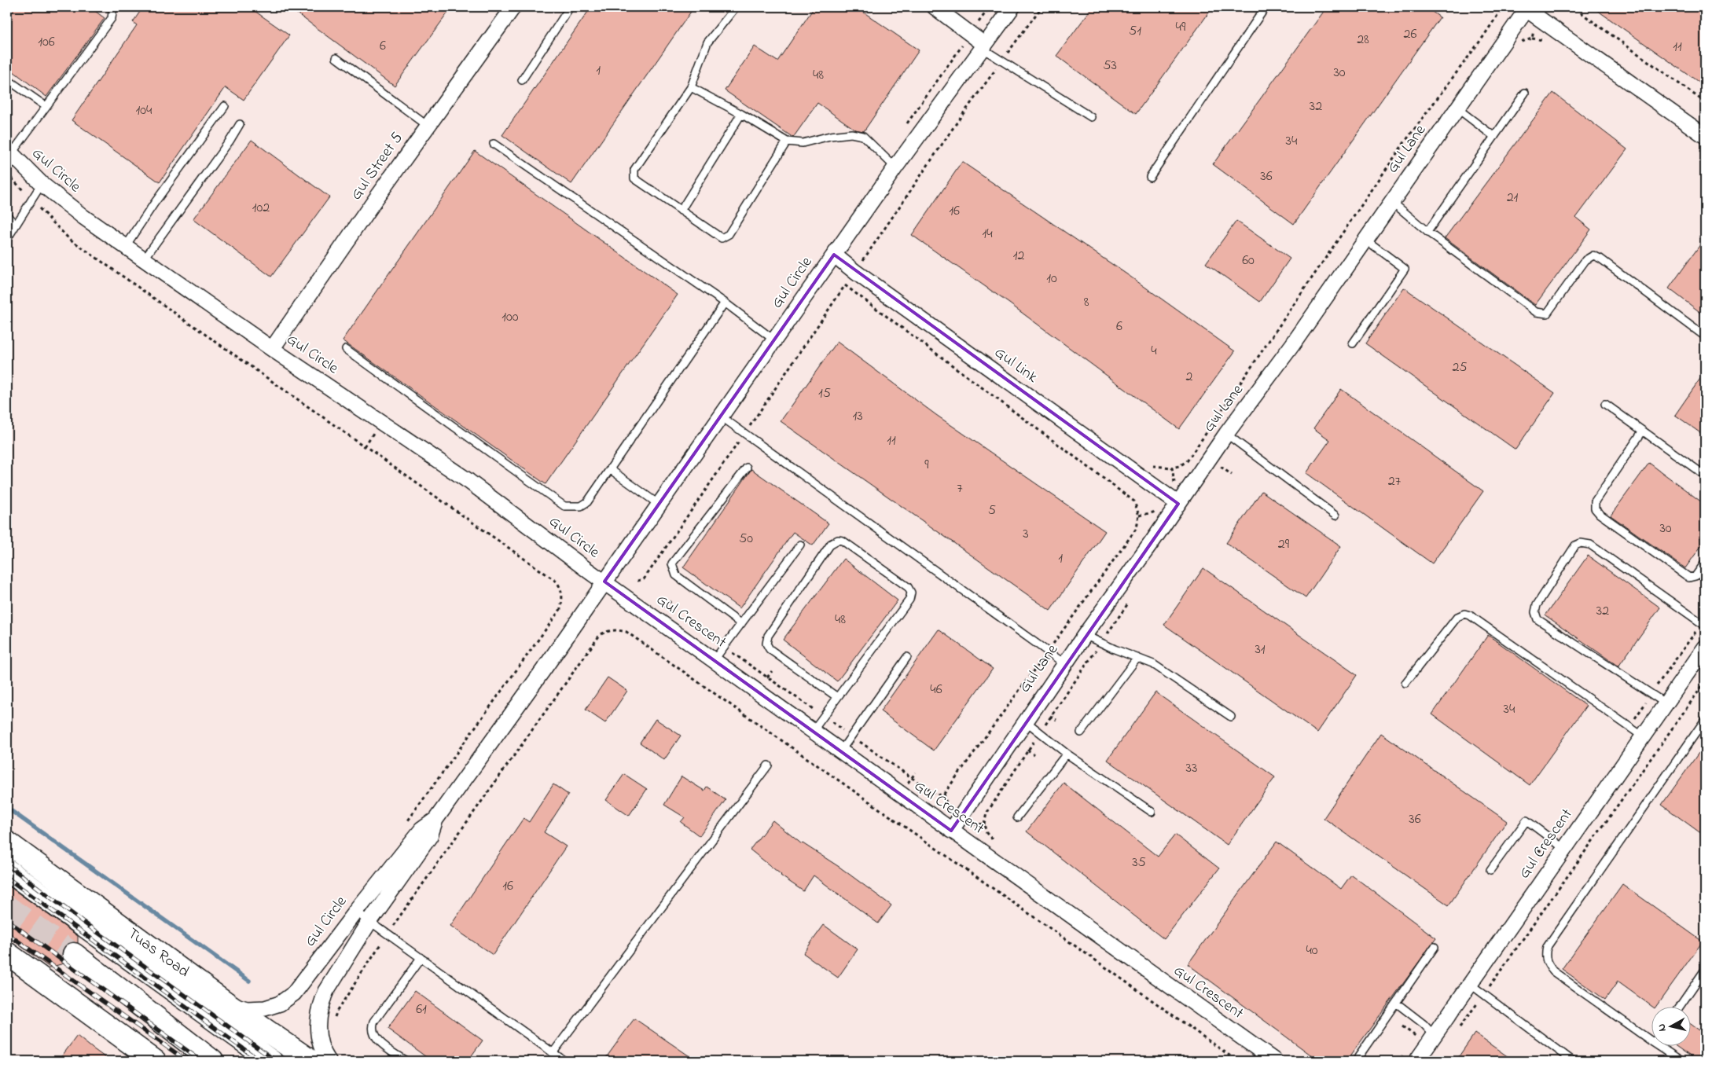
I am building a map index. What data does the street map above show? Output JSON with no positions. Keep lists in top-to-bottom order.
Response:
{
  "streets": {
    "main road": ["Tuas Road"],
    "street": [
      "Gul Lane",
      "Gul Street 5",
      "Gul Circle",
      "Gul Link",
      "Gul Crescent"
    ]
  },
  "crossings": [
    ["Gul Lane", "Gul Link"],
    ["Gul Lane", "Gul Crescent"],
    ["Gul Street 5", "Gul Circle"],
    ["Gul Circle", "Gul Link"],
    ["Gul Circle", "Gul Crescent"],
    ["Gul Circle", "Tuas Road"]
  ],
  "house_numbers": [
    "49",
    "51",
    "26",
    "28",
    "106",
    "6",
    "11",
    "53",
    "1",
    "30",
    "48",
    "32",
    "104",
    "34",
    "36",
    "21",
    "102",
    "16",
    "14",
    "12",
    "60",
    "10",
    "8",
    "100",
    "6",
    "4",
    "25",
    "2",
    "15",
    "13",
    "11",
    "9",
    "27",
    "7",
    "5",
    "30",
    "3",
    "50",
    "29",
    "1",
    "32",
    "48",
    "31",
    "46",
    "34",
    "33",
    "36",
    "35",
    "16",
    "40",
    "61"
  ],
  "north": "left"
}
